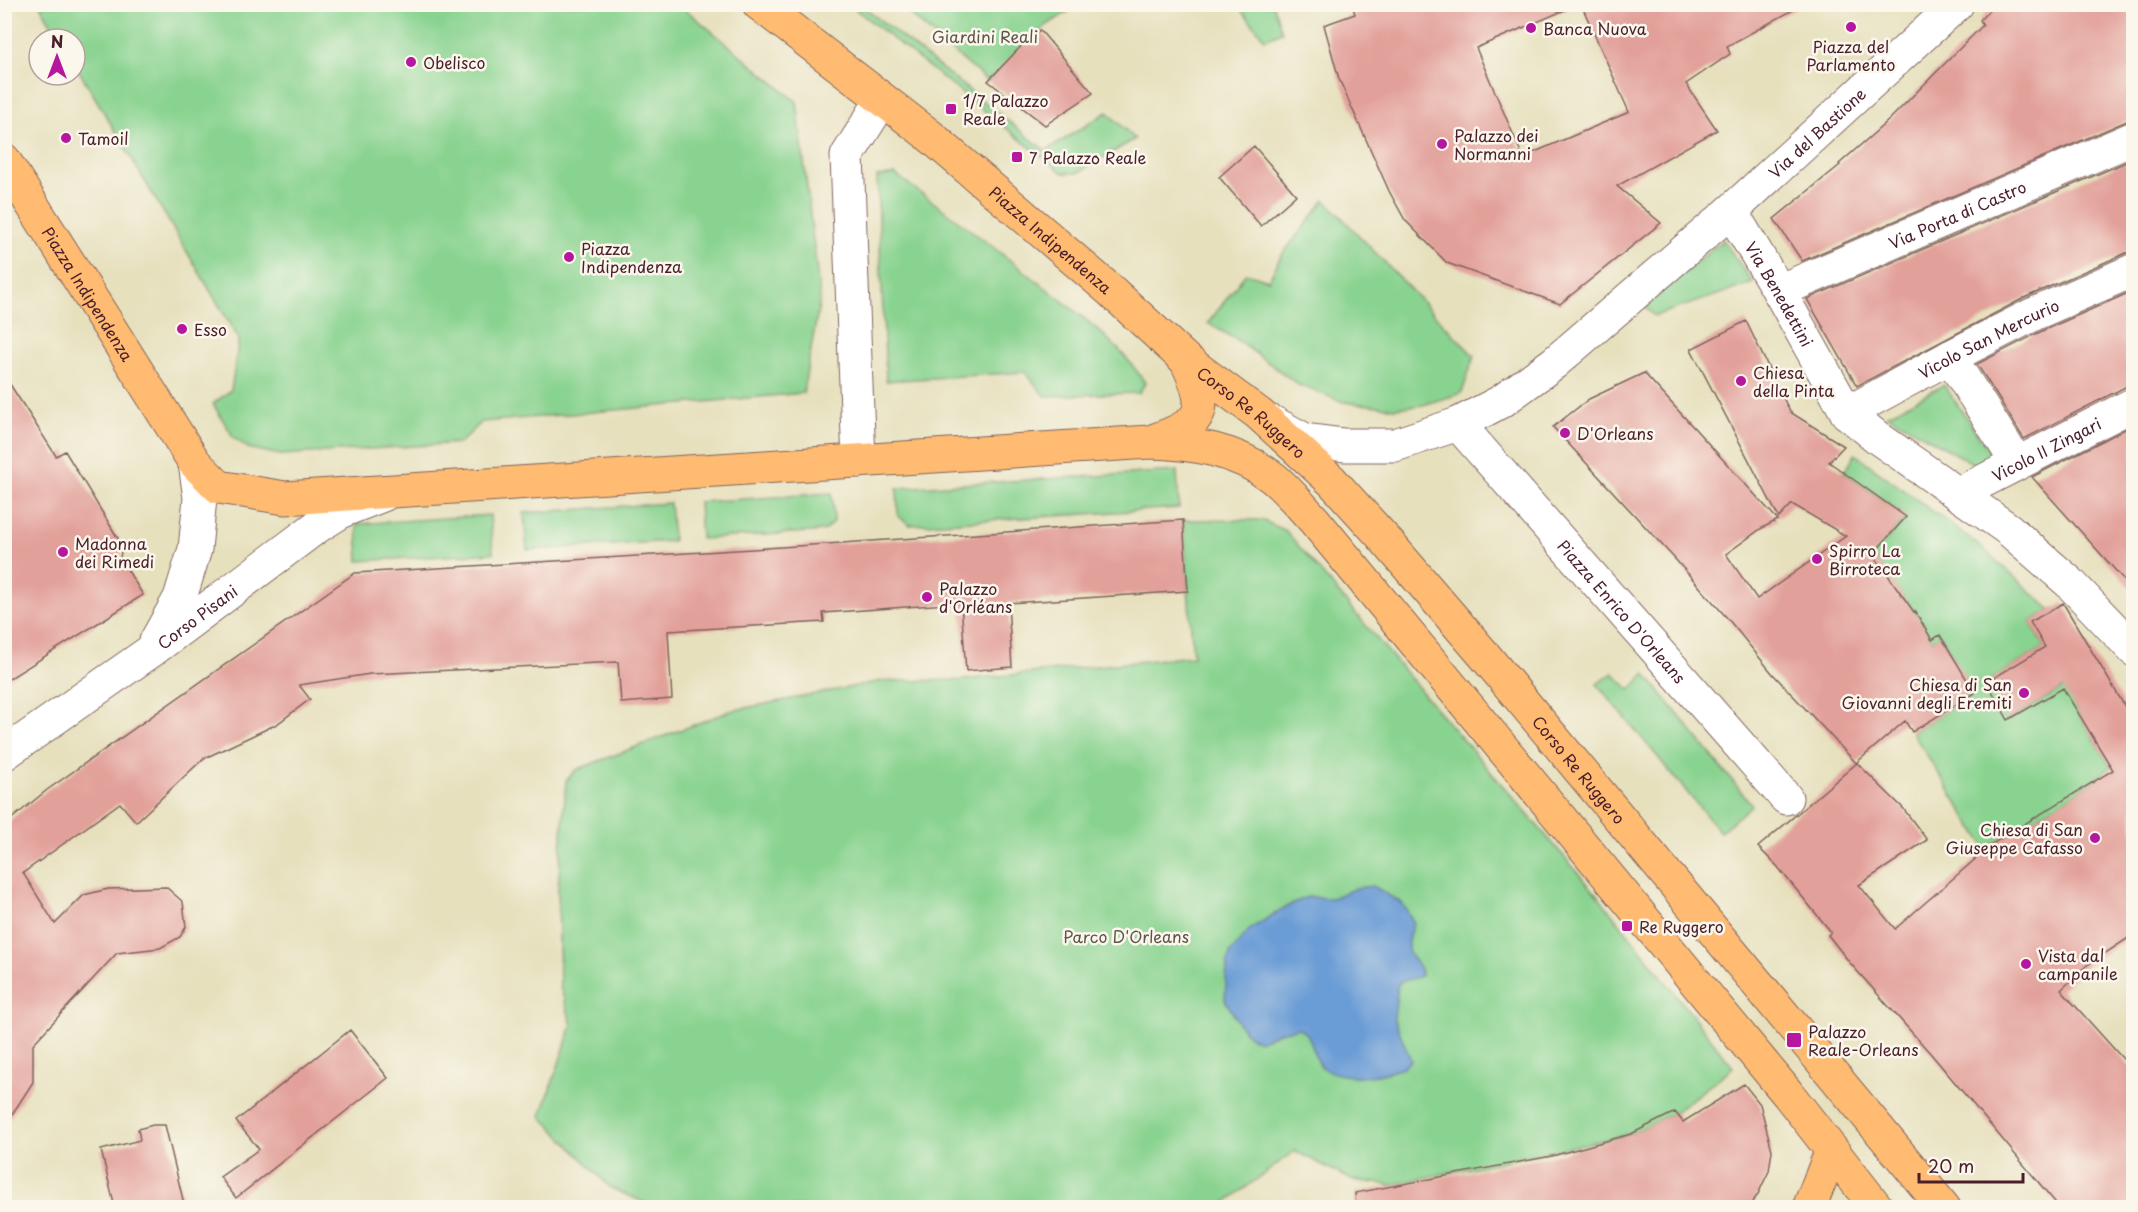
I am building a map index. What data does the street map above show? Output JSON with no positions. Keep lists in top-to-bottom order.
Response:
{
  "streets": {
    "main road": ["Piazza Indipendenza", "Corso Re Ruggero"],
    "street": [
      "Via del Bastione",
      "Via Porta di Castro",
      "Via Benedettini",
      "Vicolo San Mercurio",
      "Vicolo II Zingari",
      "Piazza Enrico D'Orleans",
      "Corso Pisani"
    ]
  },
  "crossings": [
    ["Via del Bastione", "Via Benedettini"],
    ["Via Porta di Castro", "Via Benedettini"],
    ["Piazza Indipendenza", "Corso Re Ruggero"],
    ["Piazza Indipendenza", "Corso Pisani"],
    ["Via Benedettini", "Vicolo San Mercurio"],
    ["Via Benedettini", "Vicolo II Zingari"]
  ],
  "parks": ["Giardini Reali", "Parco D'Orleans"],
  "places": {
    "other": [
      "Piazza del Parlamento",
      "Banca Nuova",
      "Obelisco",
      "Tamoil",
      "Palazzo dei Normanni",
      "Piazza Indipendenza",
      "Esso",
      "Chiesa della Pinta",
      "D'Orleans",
      "Madonna dei Rimedi",
      "Spirro La Birroteca",
      "Palazzo d'Orléans",
      "Chiesa di San Giovanni degli Eremiti",
      "Chiesa di San Giuseppe Cafasso",
      "Vista dal campanile"
    ],
    "transit": [
      "1/7 Palazzo Reale",
      "7 Palazzo Reale",
      "Re Ruggero",
      "Palazzo Reale-Orleans"
    ]
  },
  "scale_bar": "20 m",
  "north": "top"
}
